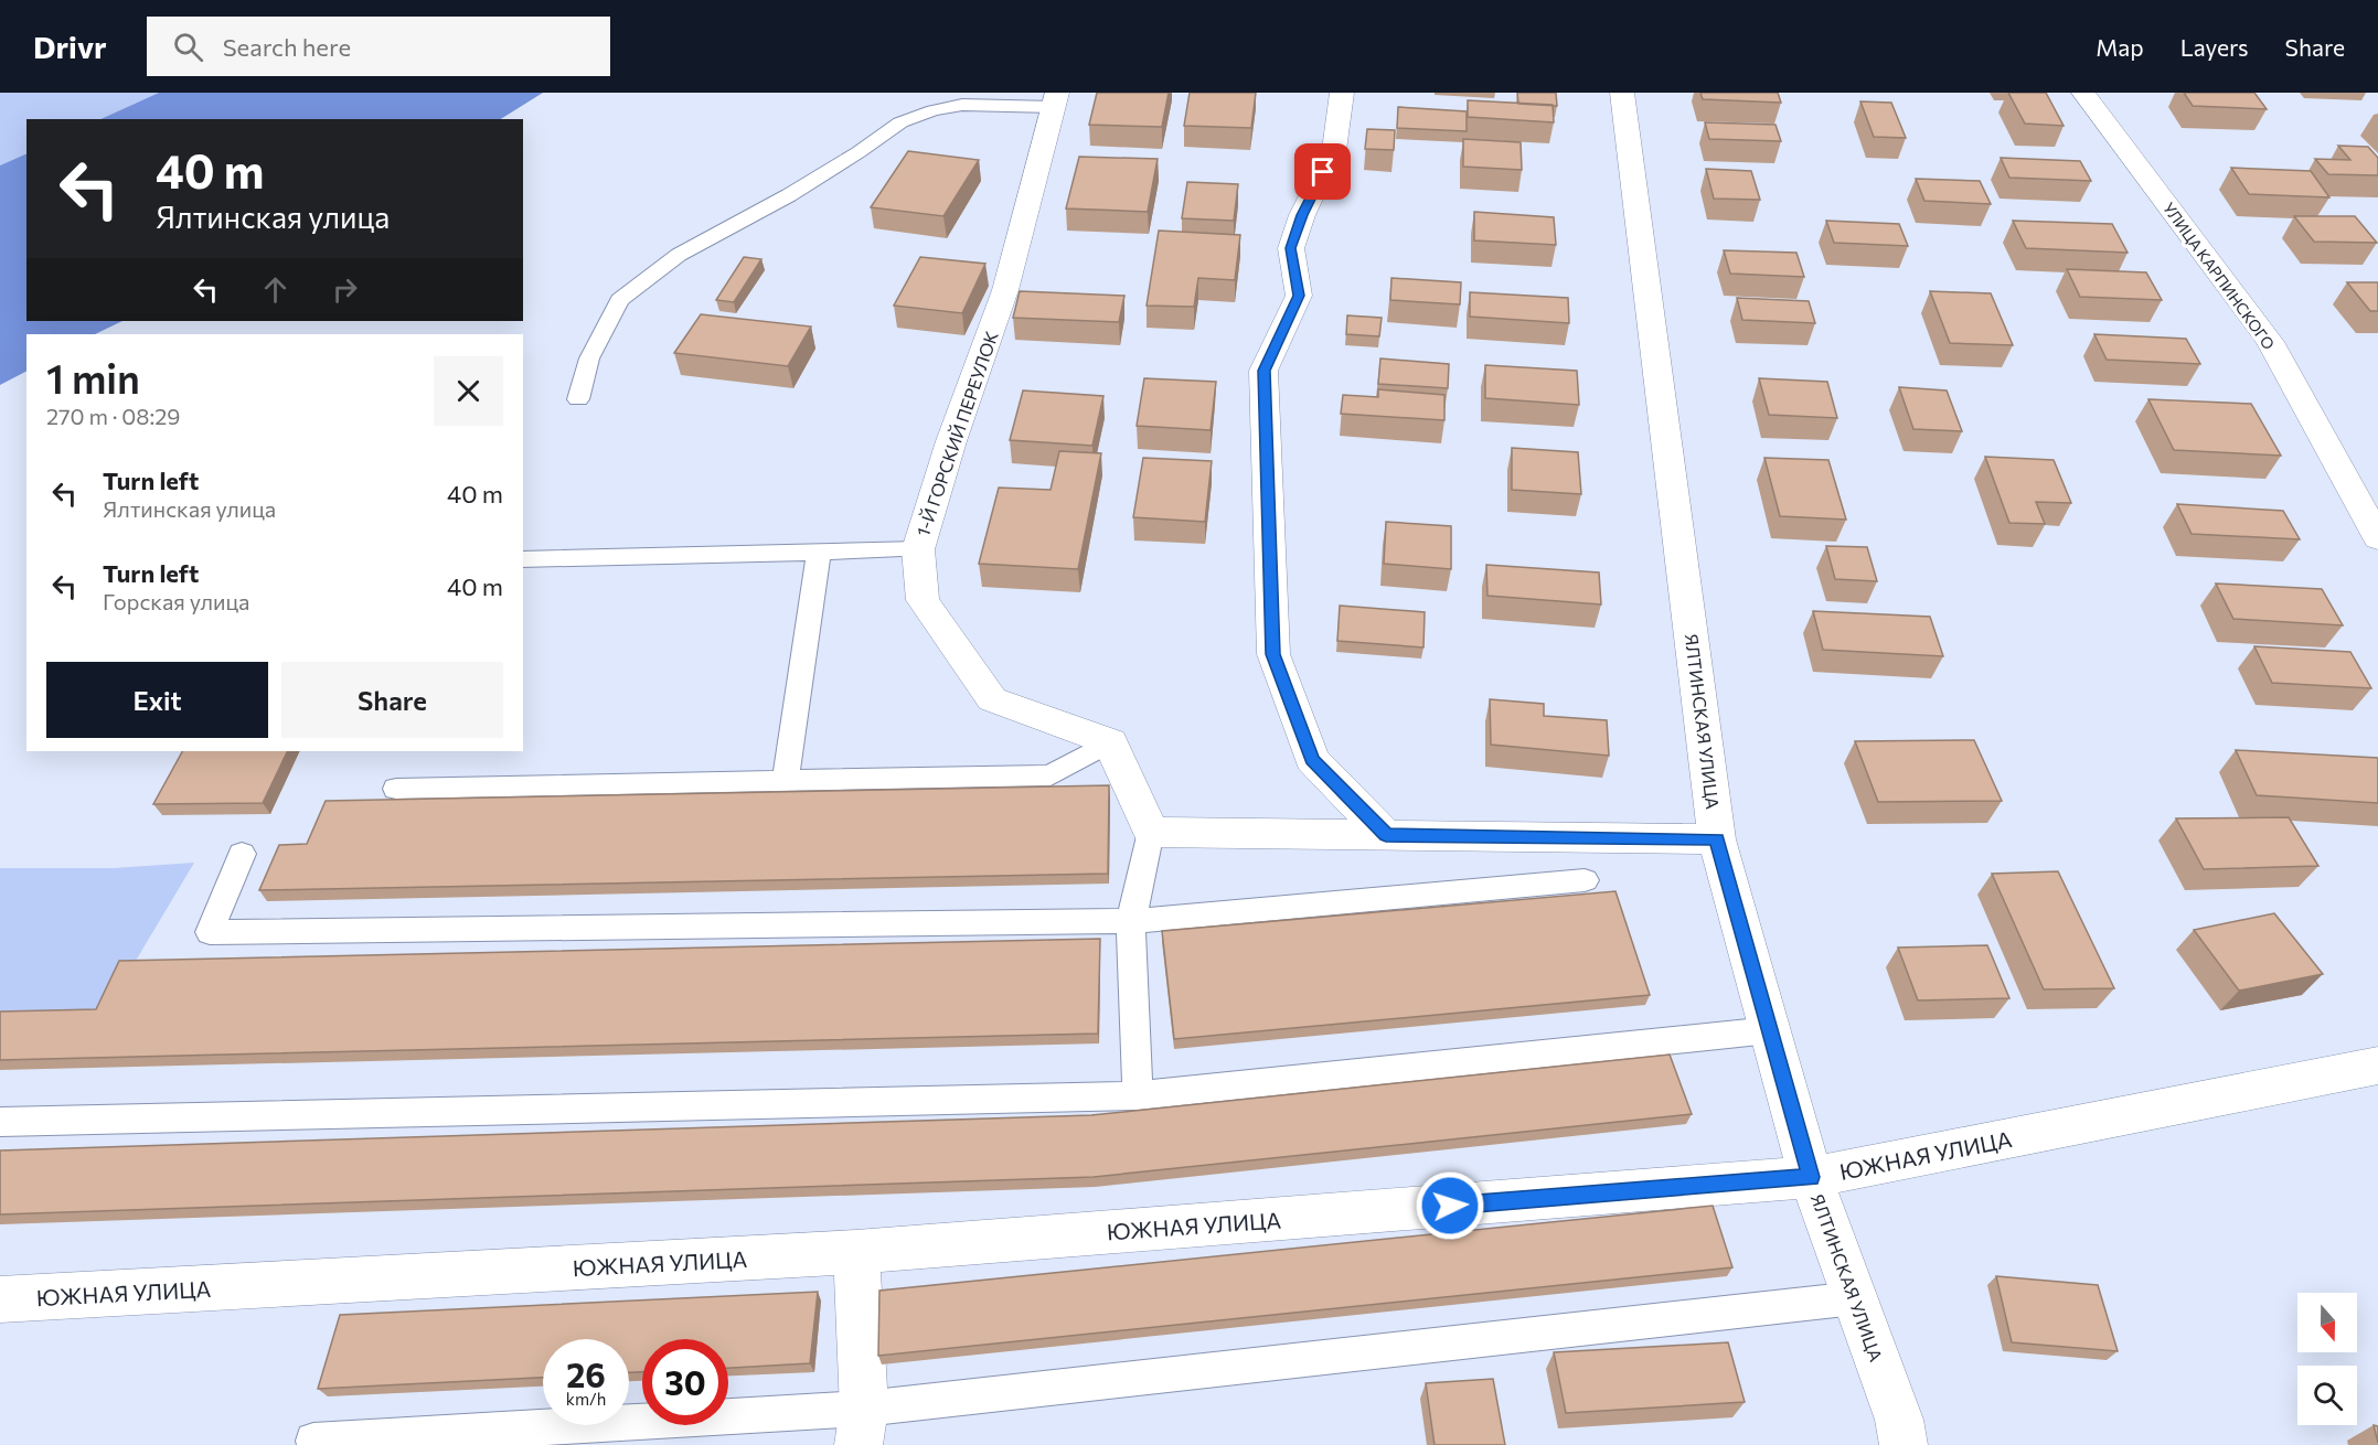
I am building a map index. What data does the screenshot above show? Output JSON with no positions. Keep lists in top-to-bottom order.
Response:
{
  "streets": {
    "street": [
      "УЛИЦА КАРПИНСКОГО",
      "1-Й ГОРСКИЙ ПЕРЕУЛОК",
      "ЯЛТИНСКАЯ УЛИЦА",
      "ЮЖНАЯ УЛИЦА"
    ]
  },
  "crossings": [
    ["ЯЛТИНСКАЯ УЛИЦА", "ЮЖНАЯ УЛИЦА"]
  ],
  "north": "bottom",
  "page": {
    "header": "Drivr",
    "search": "Search here",
    "nav": ["Map", "Layers", "Share"],
    "turn": ["40 m", "Ялтинская улица"],
    "heading": ["1 min", "270 m · 08:29"],
    "list": [
      {
        "name": "Turn left",
        "note": "Ялтинская улица",
        "value": "40 m"
      },
      {
        "name": "Turn left",
        "note": "Горская улица",
        "value": "40 m"
      }
    ],
    "buttons": ["Exit", "Share"],
    "speed": "26 km/h",
    "limit": "30"
  }
}
